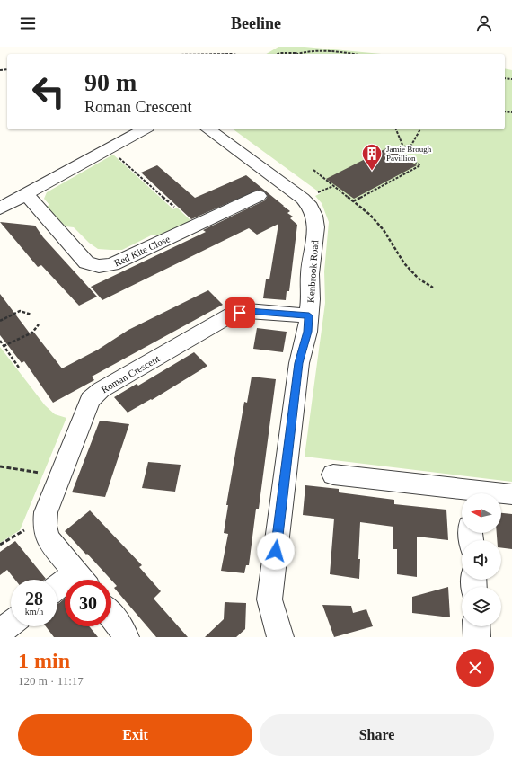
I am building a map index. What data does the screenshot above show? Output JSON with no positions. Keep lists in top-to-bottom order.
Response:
{
  "streets": {
    "street": ["Red Kite Close", "Kenbrook Road", "Roman Crescent"]
  },
  "crossings": [
    ["Kenbrook Road", "Roman Crescent"]
  ],
  "places": {
    "building": ["Jamie Brough Pavillion"]
  },
  "north": "left",
  "page": {
    "header": "Beeline",
    "turn": ["90 m", "Roman Crescent"],
    "speed": "28 km/h",
    "limit": "30",
    "heading": ["1 min", "120 m · 11:17"],
    "buttons": ["Exit", "Share"]
  }
}
